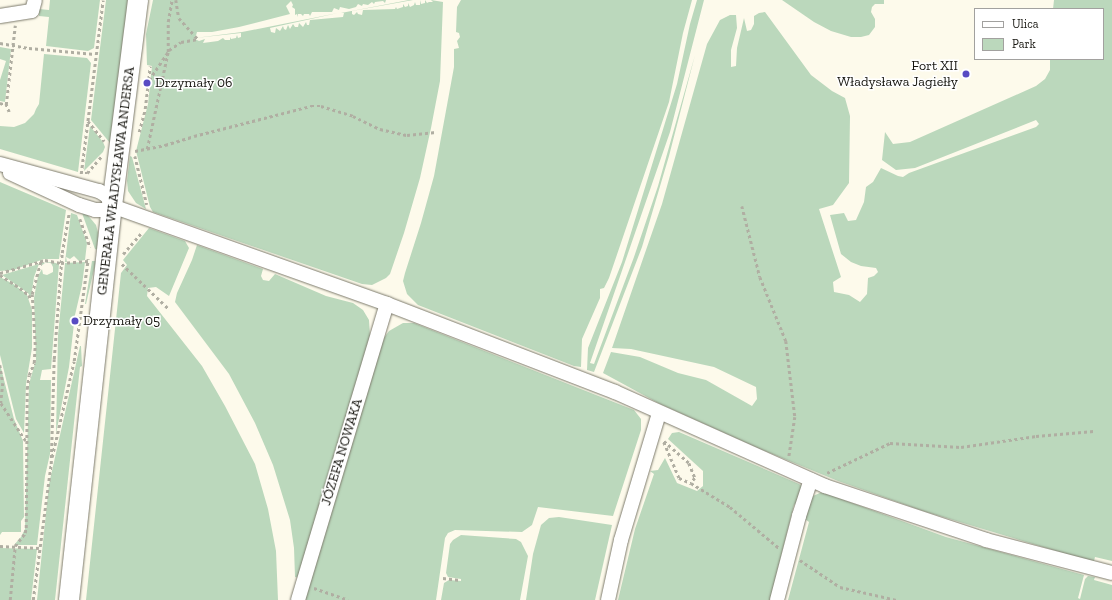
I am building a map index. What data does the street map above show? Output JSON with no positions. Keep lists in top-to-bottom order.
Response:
{
  "streets": {
    "main road": ["GENERAŁA WŁADYSŁAWA ANDERSA"],
    "street": ["JÓZEFA NOWAKA"]
  },
  "places": ["Fort XII Władysława Jagiełły", "Drzymały 06", "Drzymały 05"],
  "legend": ["Ulica", "Park"]
}
